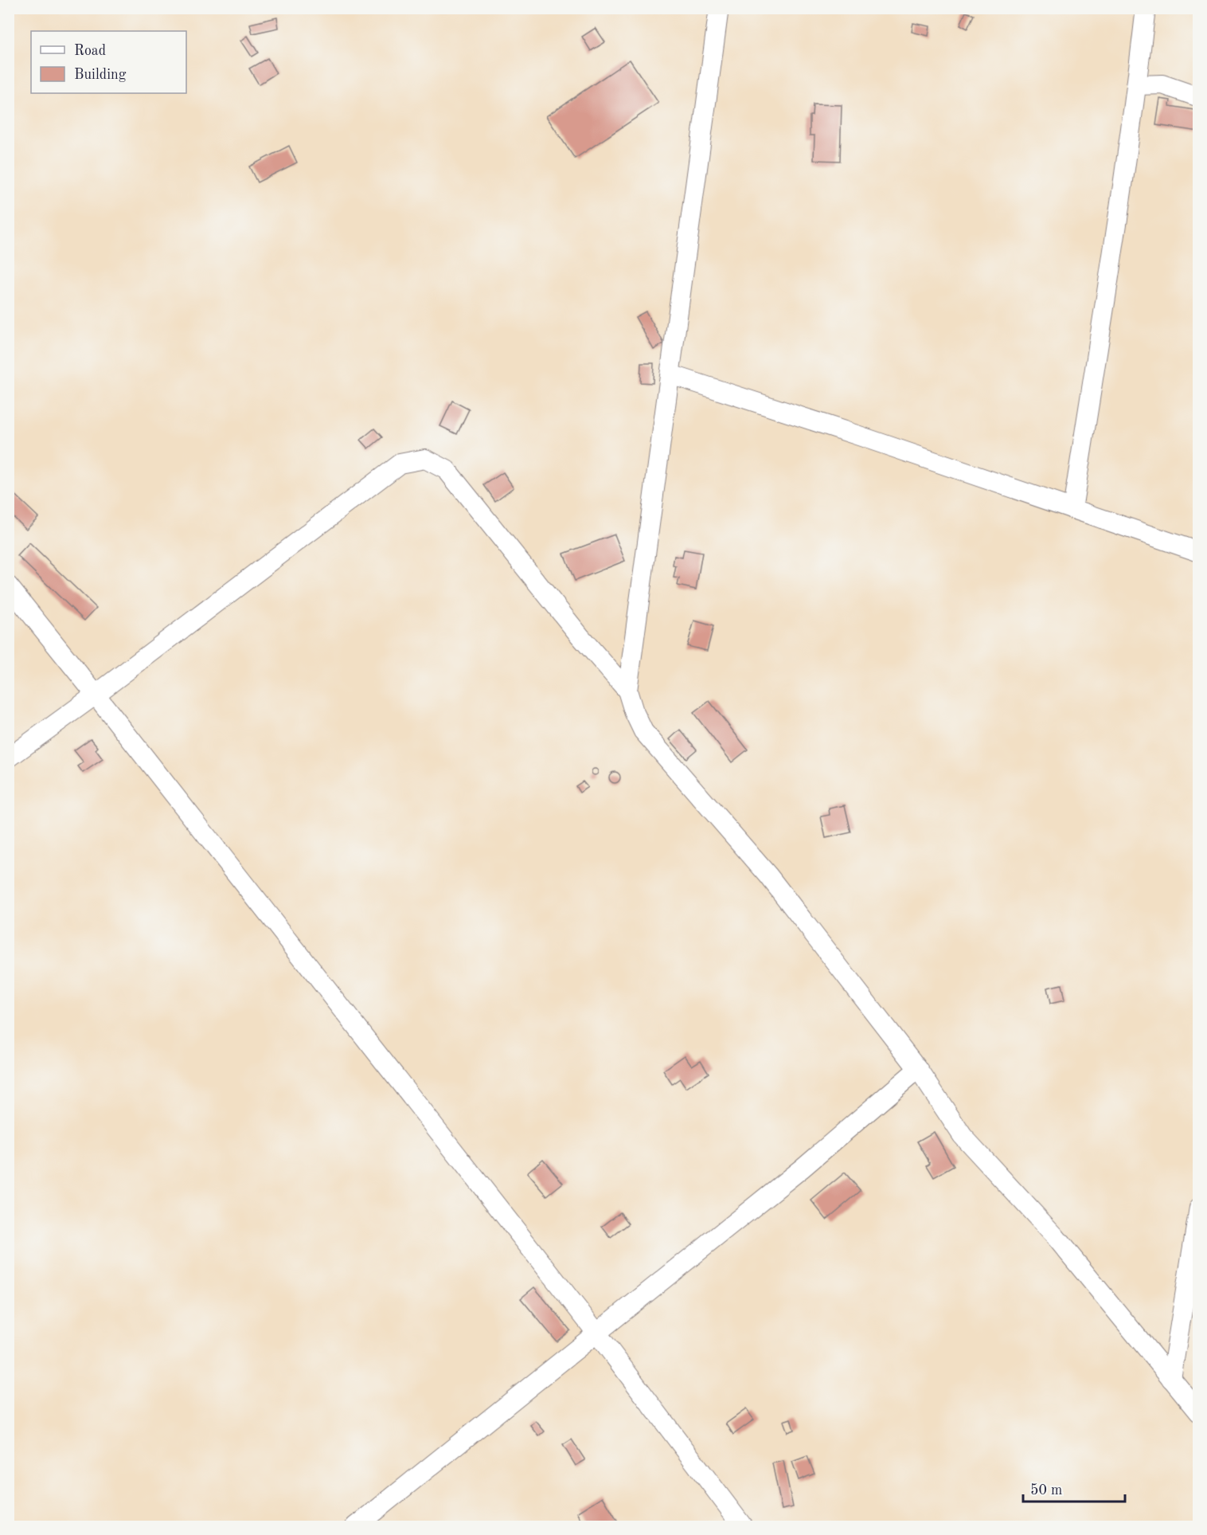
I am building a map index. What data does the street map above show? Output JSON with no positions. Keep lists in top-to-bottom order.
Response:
{
  "legend": ["Road", "Building"],
  "scale_bar": "50 m"
}
